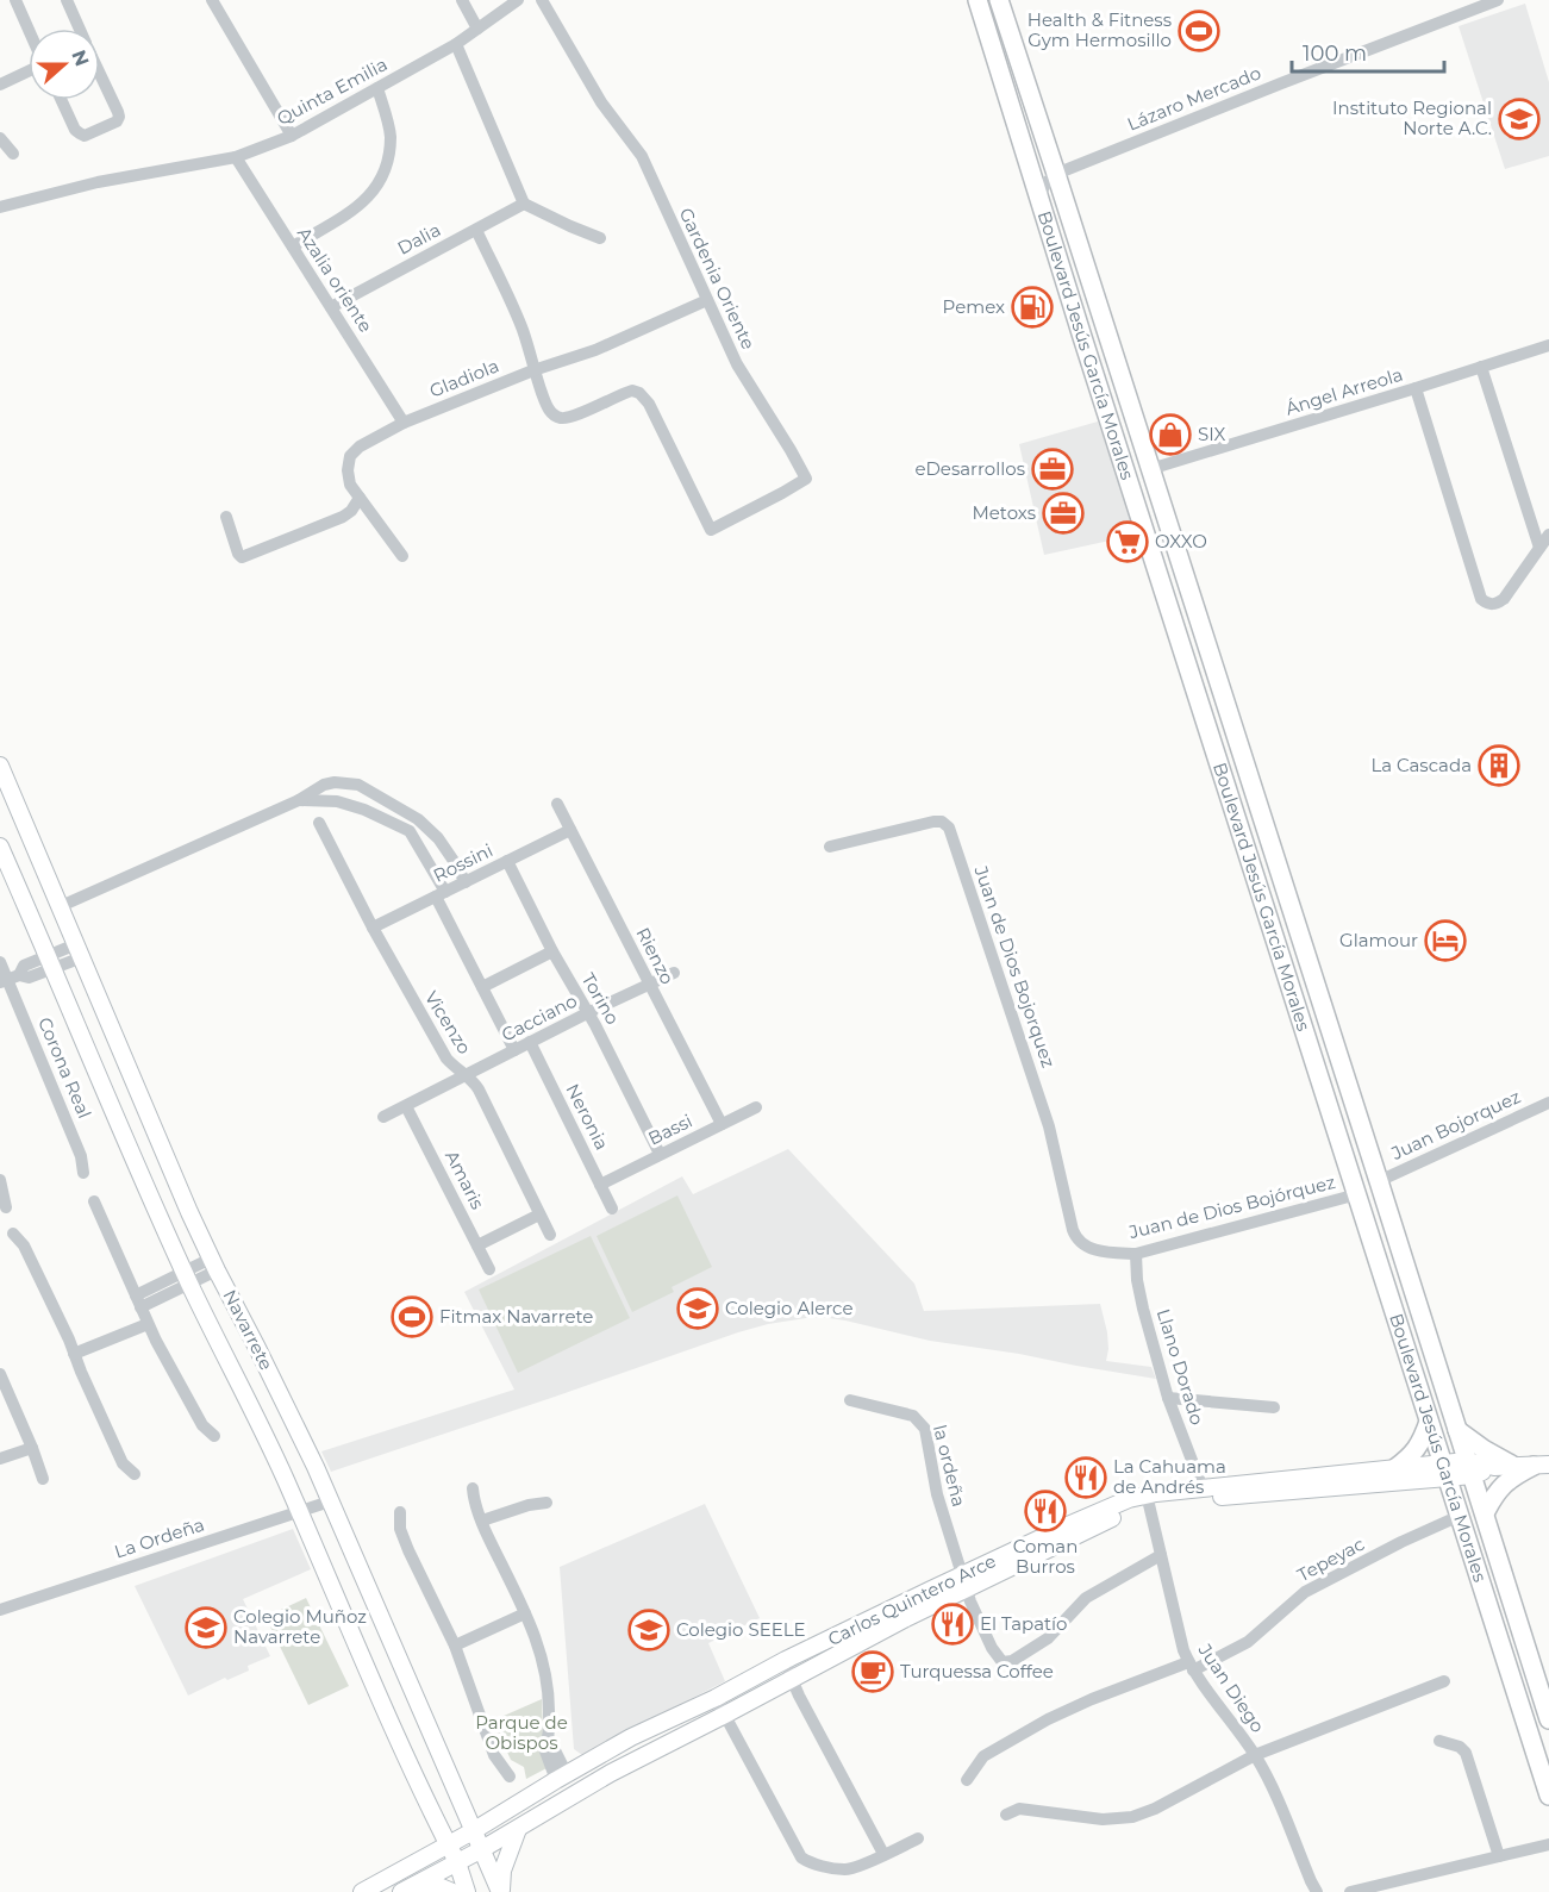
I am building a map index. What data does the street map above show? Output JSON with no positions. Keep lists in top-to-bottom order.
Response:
{
  "streets": {
    "main road": ["Boulevard Jesús García Morales", "Navarrete", "Carlos Quintero Arce"],
    "street": [
      "Quinta Emilia",
      "Lázaro Mercado",
      "Dalia",
      "Gardenia Oriente",
      "Azalia oriente",
      "Gladiola",
      "Ángel Arreola",
      "Rossini",
      "Rienzo",
      "Juan de Dios Bojorquez",
      "Torino",
      "Cacciano",
      "Vicenzo",
      "Corona Real",
      "Neronia",
      "Juan Bojorquez",
      "Bassi",
      "Amaris",
      "Juan de Dios Bojórquez",
      "Llano Dorado",
      "la ordeña",
      "La Ordeña",
      "Tepeyac",
      "Juan Diego"
    ]
  },
  "crossings": [
    ["Quinta Emilia", "Azalia oriente"],
    ["Lázaro Mercado", "Boulevard Jesús García Morales"],
    ["Dalia", "Azalia oriente"],
    ["Gardenia Oriente", "Gladiola"],
    ["Azalia oriente", "Gladiola"],
    ["Boulevard Jesús García Morales", "Ángel Arreola"],
    ["Boulevard Jesús García Morales", "Juan Bojorquez"],
    ["Boulevard Jesús García Morales", "Juan de Dios Bojórquez"],
    ["Boulevard Jesús García Morales", "Tepeyac"],
    ["Boulevard Jesús García Morales", "Carlos Quintero Arce"],
    ["Rossini", "Rienzo"],
    ["Rossini", "Torino"],
    ["Rossini", "Vicenzo"],
    ["Rienzo", "Cacciano"],
    ["Rienzo", "Bassi"],
    ["Juan de Dios Bojorquez", "Juan de Dios Bojórquez"],
    ["Torino", "Cacciano"],
    ["Torino", "Bassi"],
    ["Cacciano", "Vicenzo"],
    ["Cacciano", "Neronia"],
    ["Cacciano", "Amaris"],
    ["Neronia", "Bassi"],
    ["Juan de Dios Bojórquez", "Llano Dorado"],
    ["Navarrete", "La Ordeña"],
    ["Navarrete", "Carlos Quintero Arce"],
    ["Llano Dorado", "Carlos Quintero Arce"],
    ["la ordeña", "Carlos Quintero Arce"],
    ["la ordeña", "Juan Diego"],
    ["Tepeyac", "Juan Diego"],
    ["Carlos Quintero Arce", "Juan Diego"]
  ],
  "parks": ["Parque de Obispos"],
  "places": {
    "sports": ["Health & Fitness Gym Hermosillo", "Fitmax Navarrete"],
    "school or university": [
      "Instituto Regional Norte A.C.",
      "Colegio Alerce",
      "Colegio Muñoz Navarrete",
      "Colegio SEELE"
    ],
    "fuel station": ["Pemex"],
    "shop": ["SIX"],
    "office": ["eDesarrollos", "Metoxs"],
    "supermarket": ["OXXO"],
    "building": ["La Cascada"],
    "hotel": ["Glamour"],
    "restaurant": ["La Cahuama de Andrés", "Coman Burros", "El Tapatío"],
    "cafe": ["Turquessa Coffee"]
  },
  "scale_bar": "100 m",
  "north": "right"
}
